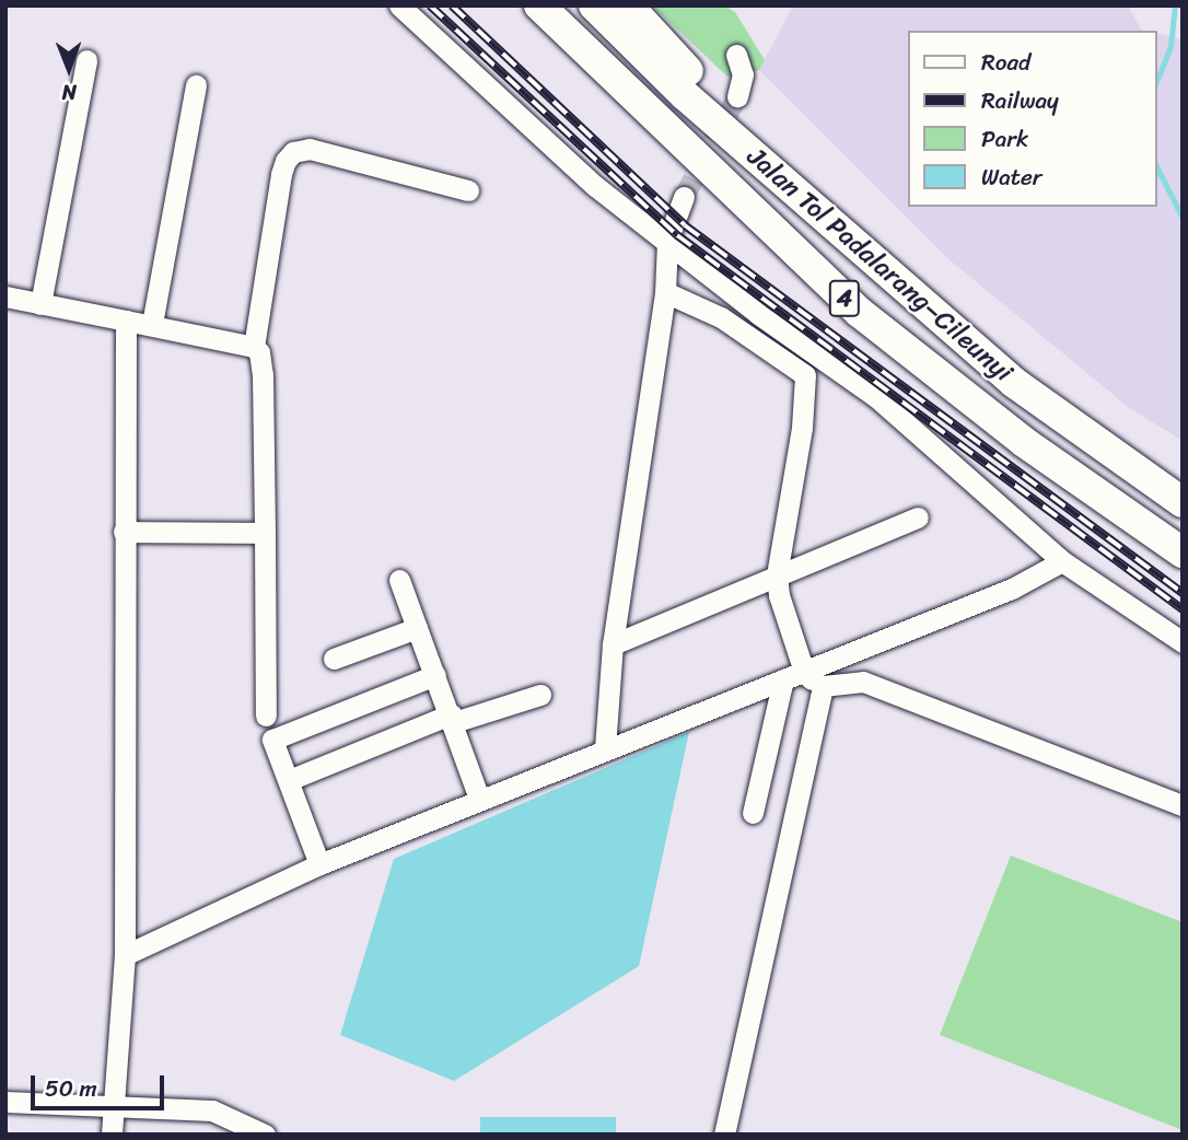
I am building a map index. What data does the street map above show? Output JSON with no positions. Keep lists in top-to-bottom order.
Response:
{
  "streets": {
    "highway": ["Jalan Tol Padalarang–Cileunyi", "4"]
  },
  "legend": [
    "Road",
    "Railway",
    "Park",
    "Water"
  ],
  "scale_bar": "50 m",
  "north": "bottom"
}
